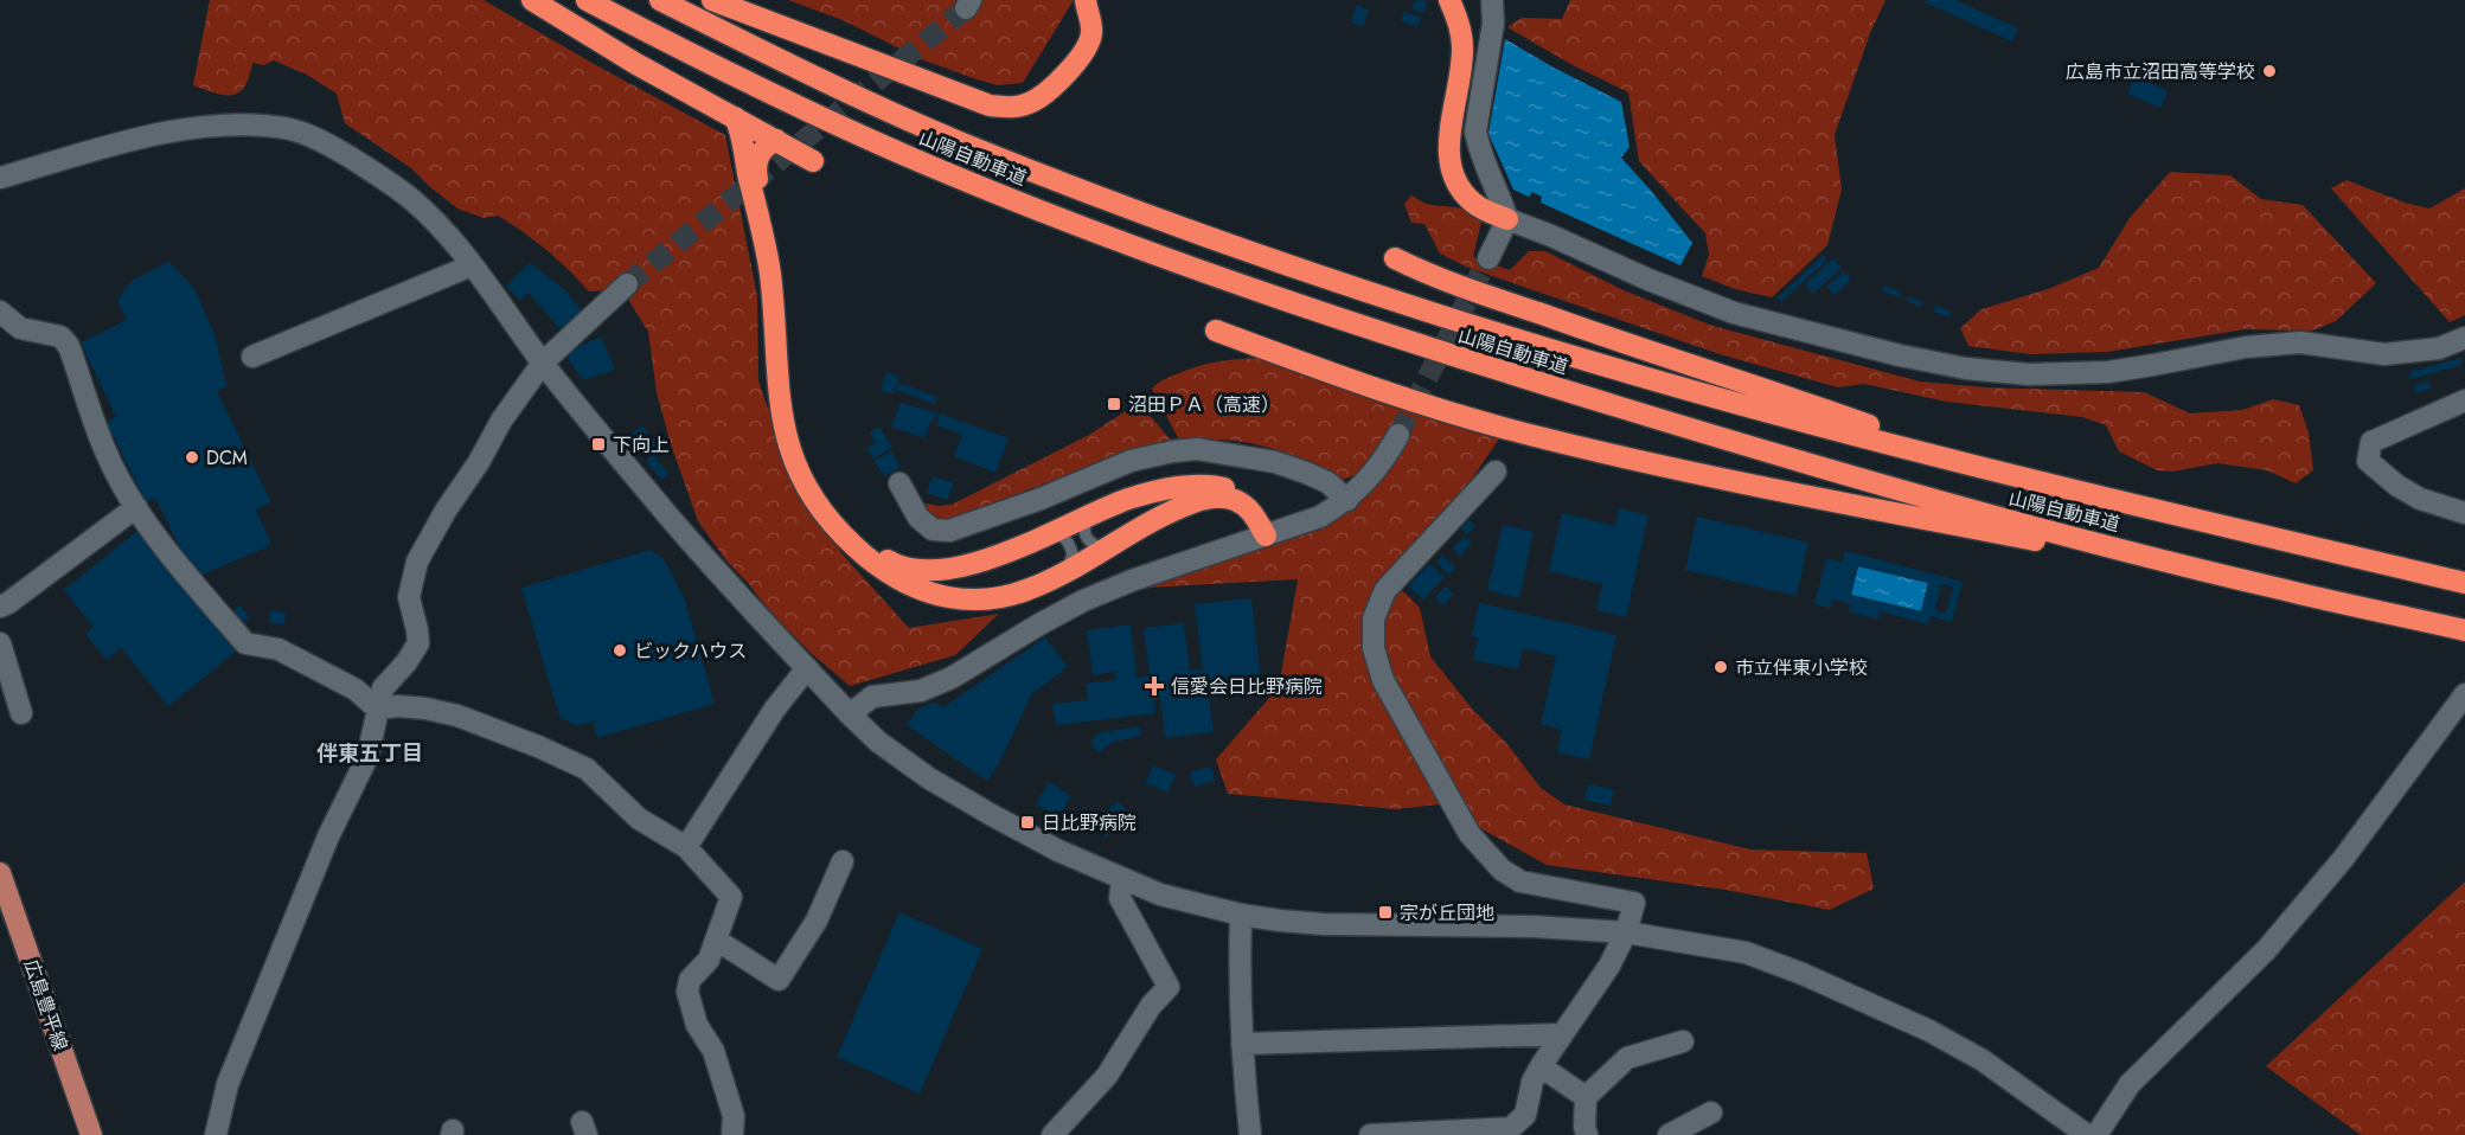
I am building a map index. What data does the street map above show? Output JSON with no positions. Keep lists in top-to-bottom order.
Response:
{
  "streets": {
    "highway": ["山陽自動車道"],
    "main road": ["広島豊平線"]
  },
  "districts": ["伴東五丁目"],
  "places": {
    "other": [
      "広島市立沼田高等学校",
      "DCM",
      "ビックハウス",
      "市立伴東小学校"
    ],
    "transit": [
      "沼田ＰＡ（高速）",
      "下向上",
      "日比野病院",
      "宗が丘団地"
    ],
    "health": ["信愛会日比野病院"]
  }
}
